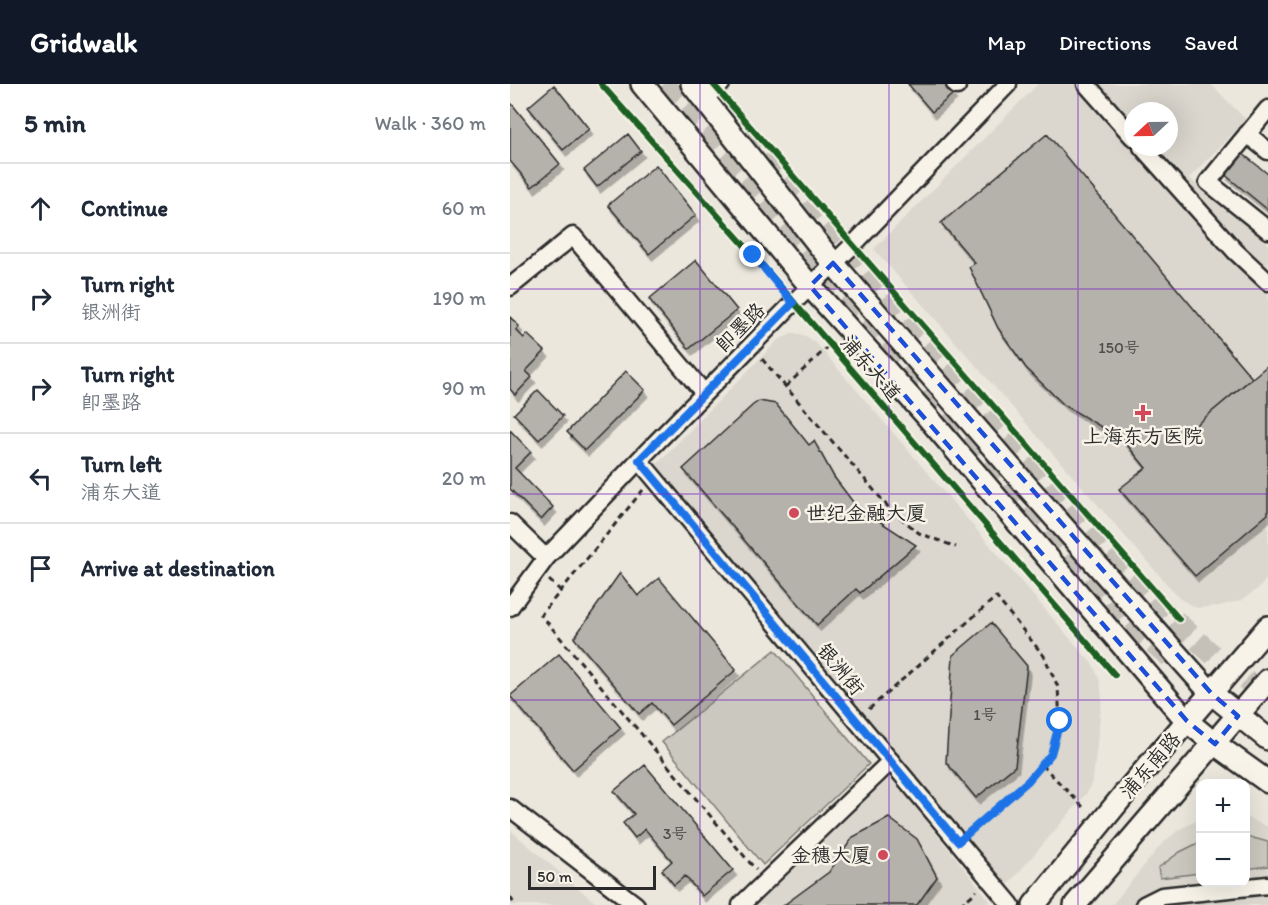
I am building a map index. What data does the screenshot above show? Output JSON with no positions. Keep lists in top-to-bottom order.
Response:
{
  "streets": {
    "main road": ["浦东大道", "浦东南路"],
    "street": ["即墨路", "银洲街"]
  },
  "crossings": [
    ["即墨路", "浦东大道"],
    ["即墨路", "银洲街"],
    ["浦东大道", "浦东南路"]
  ],
  "places": {
    "health": ["上海东方医院"],
    "other": ["世纪金融大厦", "金穗大厦"]
  },
  "house_numbers": ["150号", "1号", "3号"],
  "scale_bar": "50 m",
  "north": "left",
  "page": {
    "header": "Gridwalk",
    "nav": ["Map", "Directions", "Saved"],
    "heading": ["5 min", "Walk · 360 m"],
    "list": [
      ["Continue", "60 m"],
      ["Turn right", "银洲街", "190 m"],
      ["Turn right", "即墨路", "90 m"],
      ["Turn left", "浦东大道", "20 m"],
      "Arrive at destination"
    ],
    "map_buttons": ["+", "−"],
    "scale": "50 m"
  }
}
